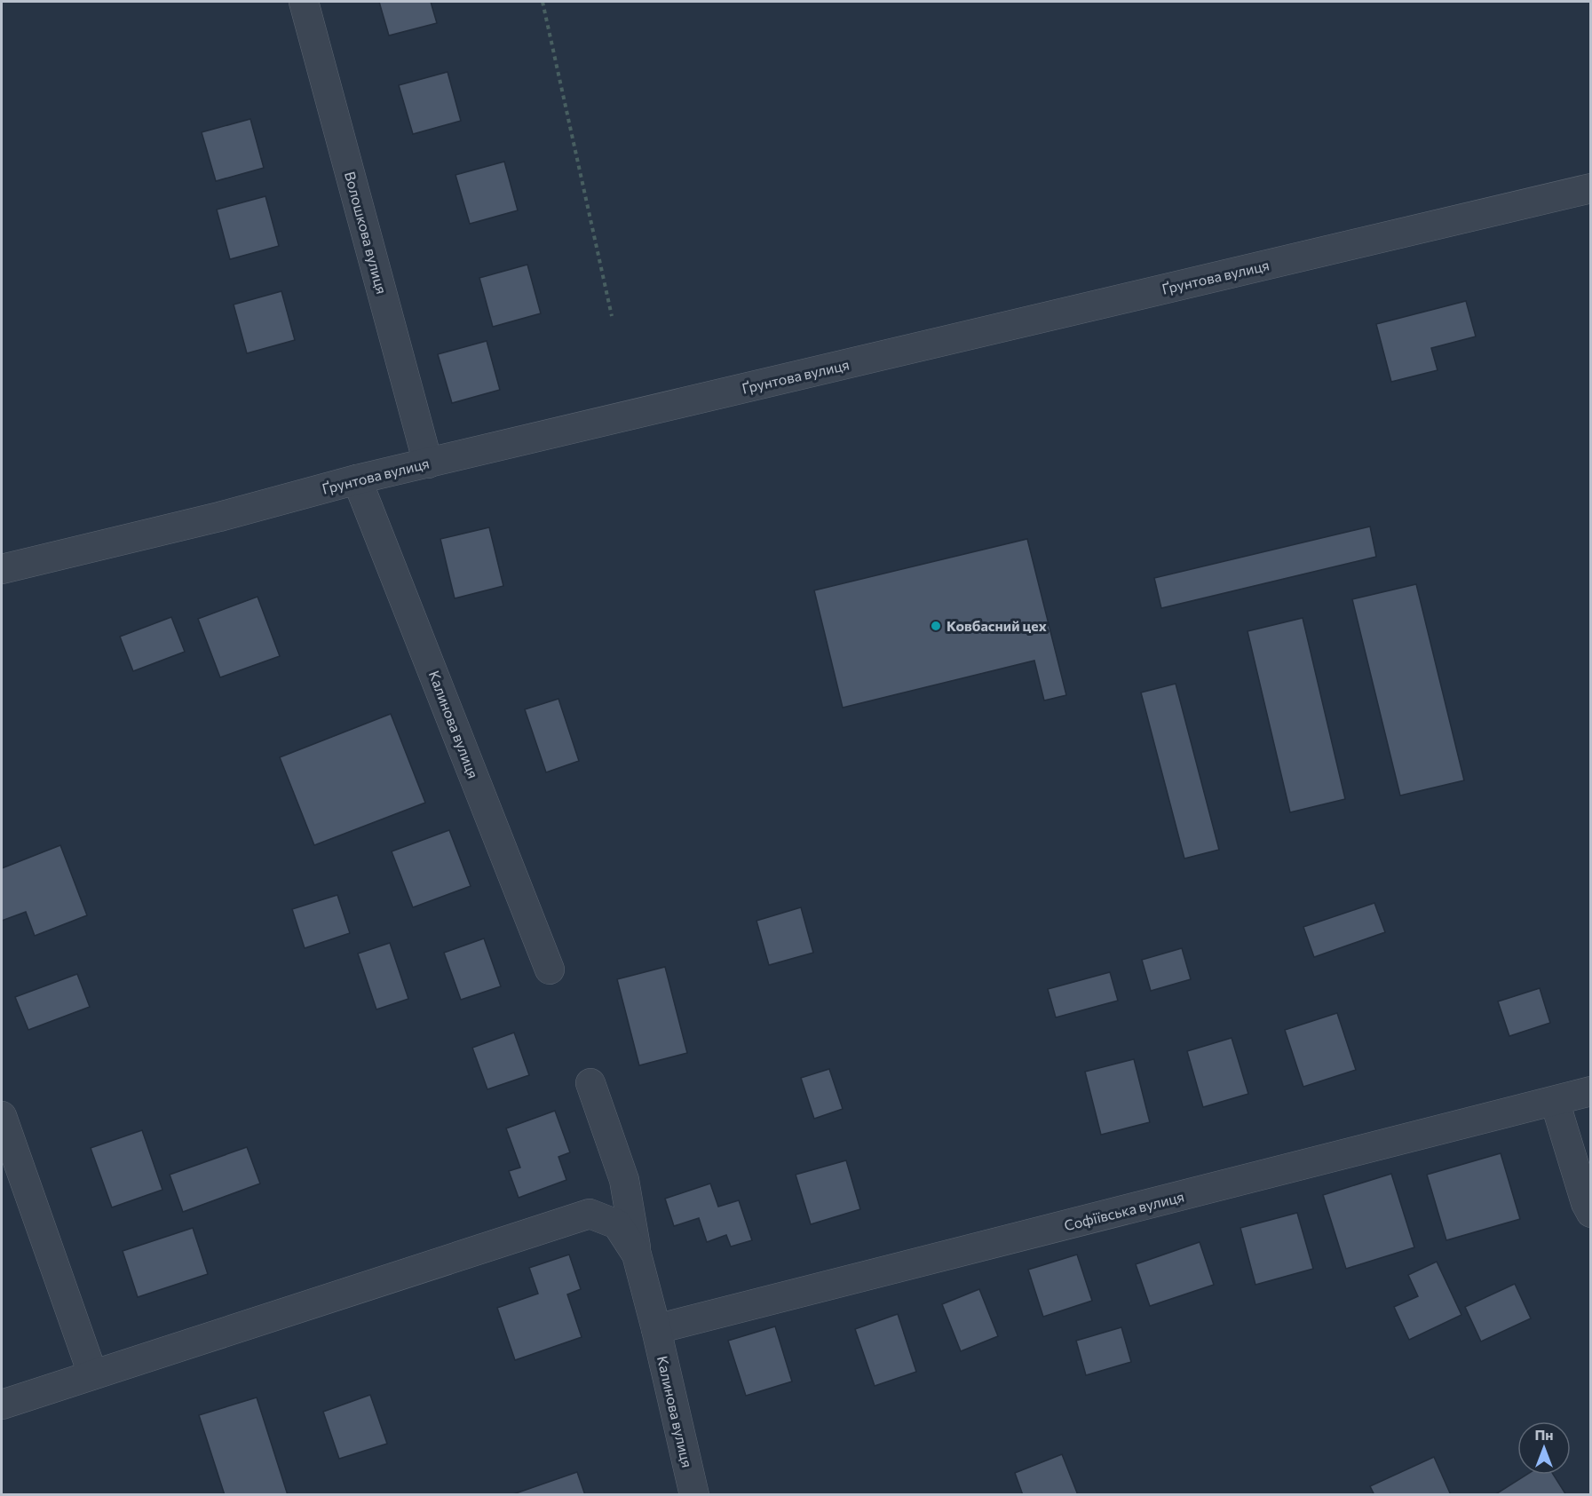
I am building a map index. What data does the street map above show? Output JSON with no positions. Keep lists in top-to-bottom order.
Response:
{
  "streets": {
    "street": [
      "Волошкова вулиця",
      "Ґрунтова вулиця",
      "Калинова вулиця",
      "Софіївська вулиця"
    ]
  },
  "crossings": [
    ["Волошкова вулиця", "Ґрунтова вулиця"],
    ["Ґрунтова вулиця", "Калинова вулиця"],
    ["Калинова вулиця", "Софіївська вулиця"]
  ],
  "places": ["Ковбасний цех"],
  "north": "top"
}
